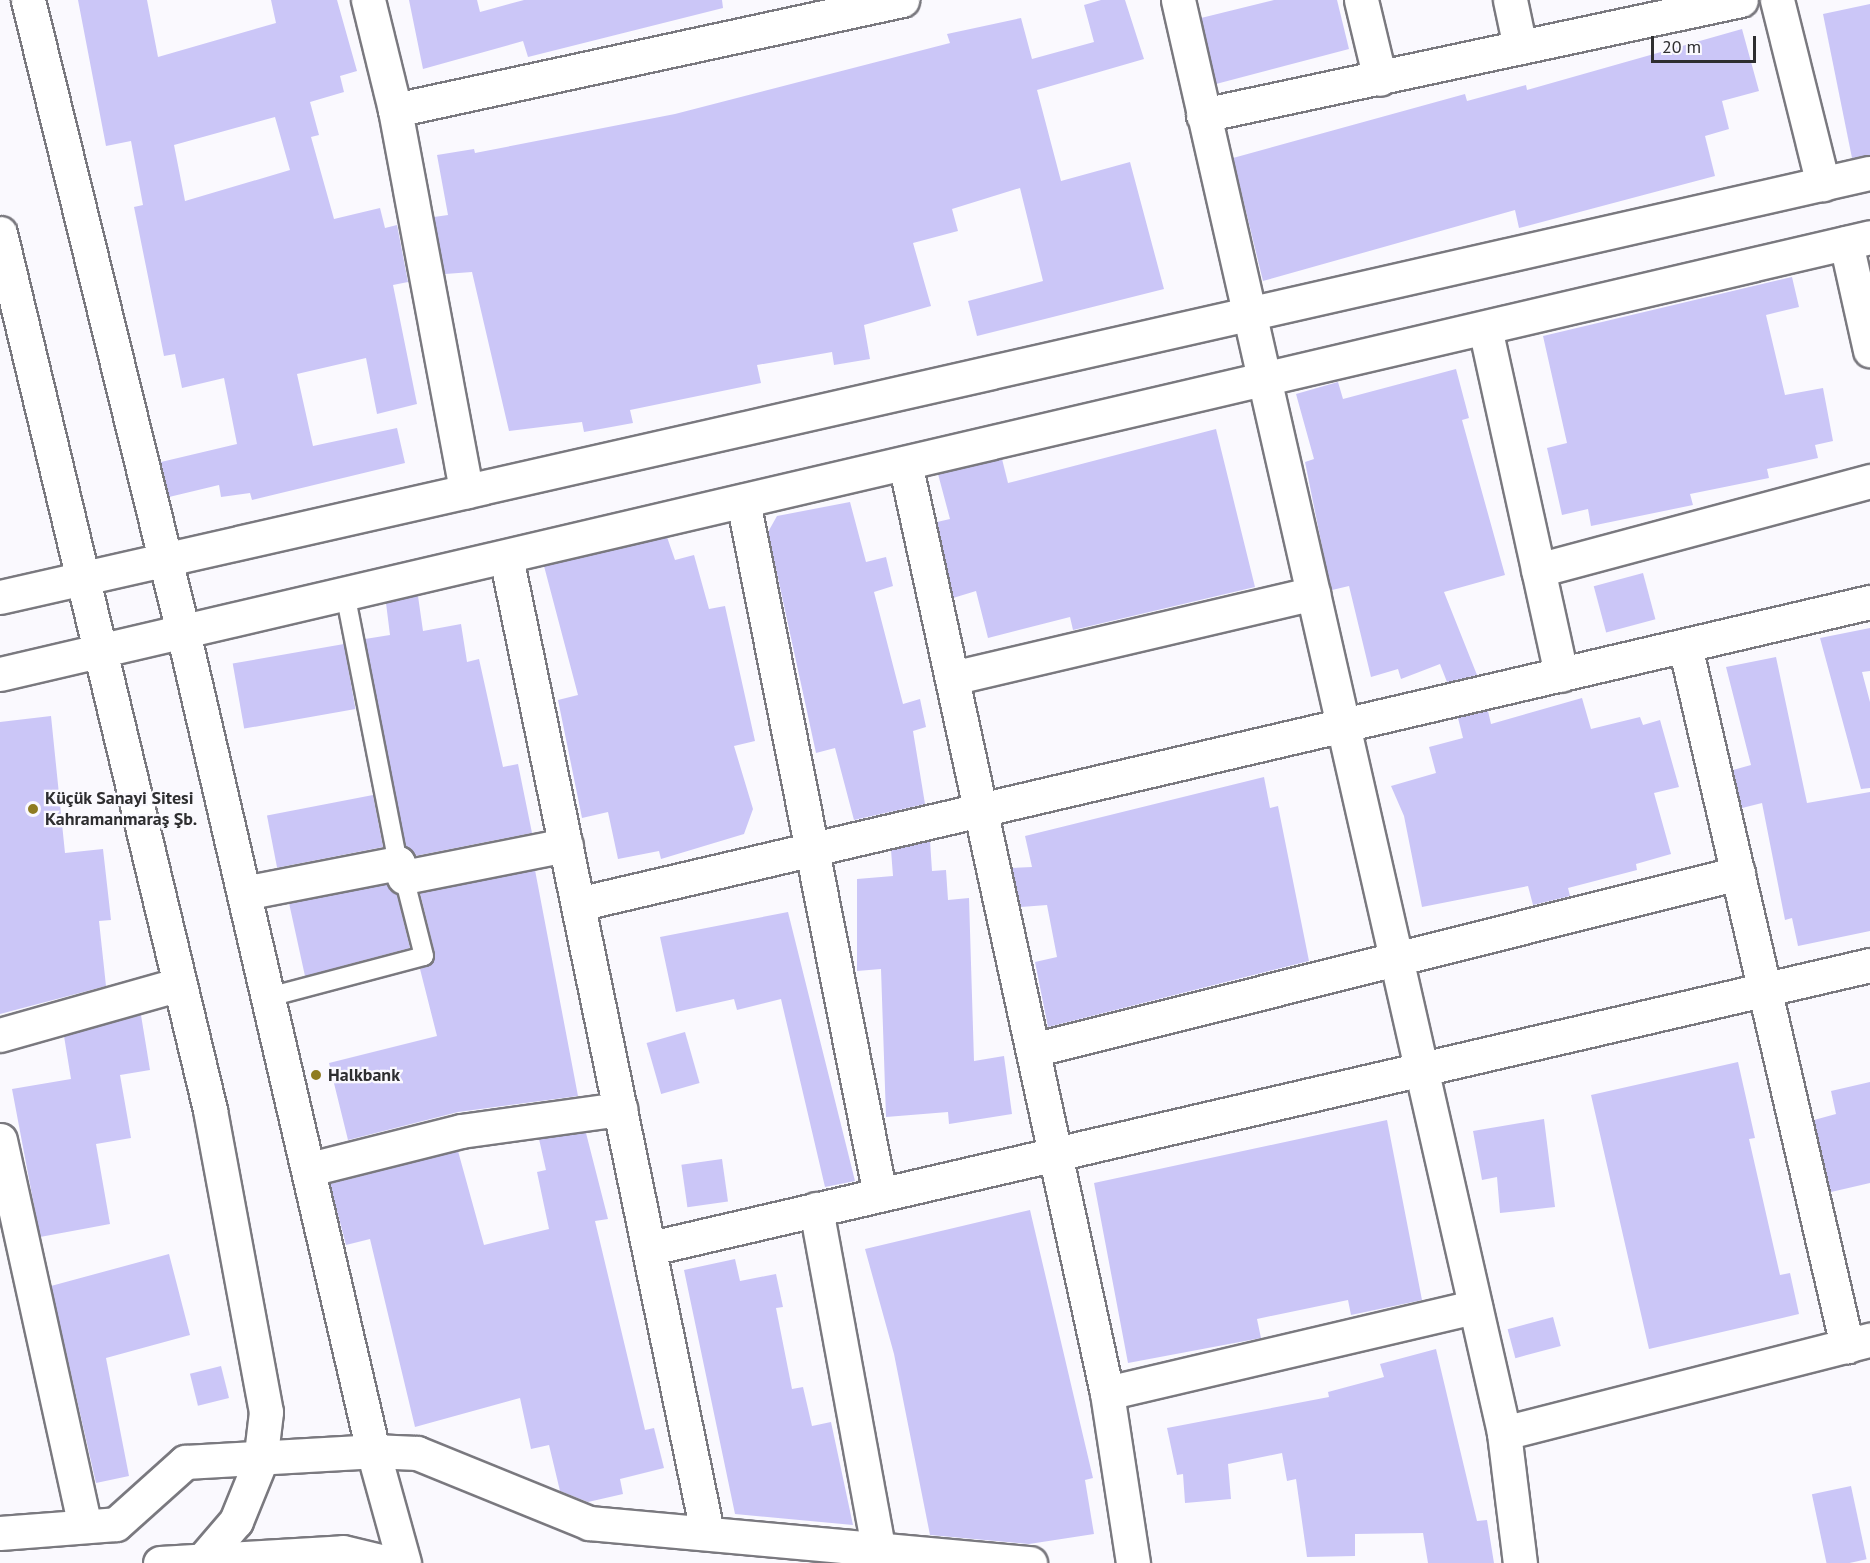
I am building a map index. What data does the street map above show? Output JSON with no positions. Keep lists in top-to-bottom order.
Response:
{
  "places": ["Küçük Sanayi Sitesi Kahramanmaraş Şb.", "Halkbank"],
  "scale_bar": "20 m"
}
